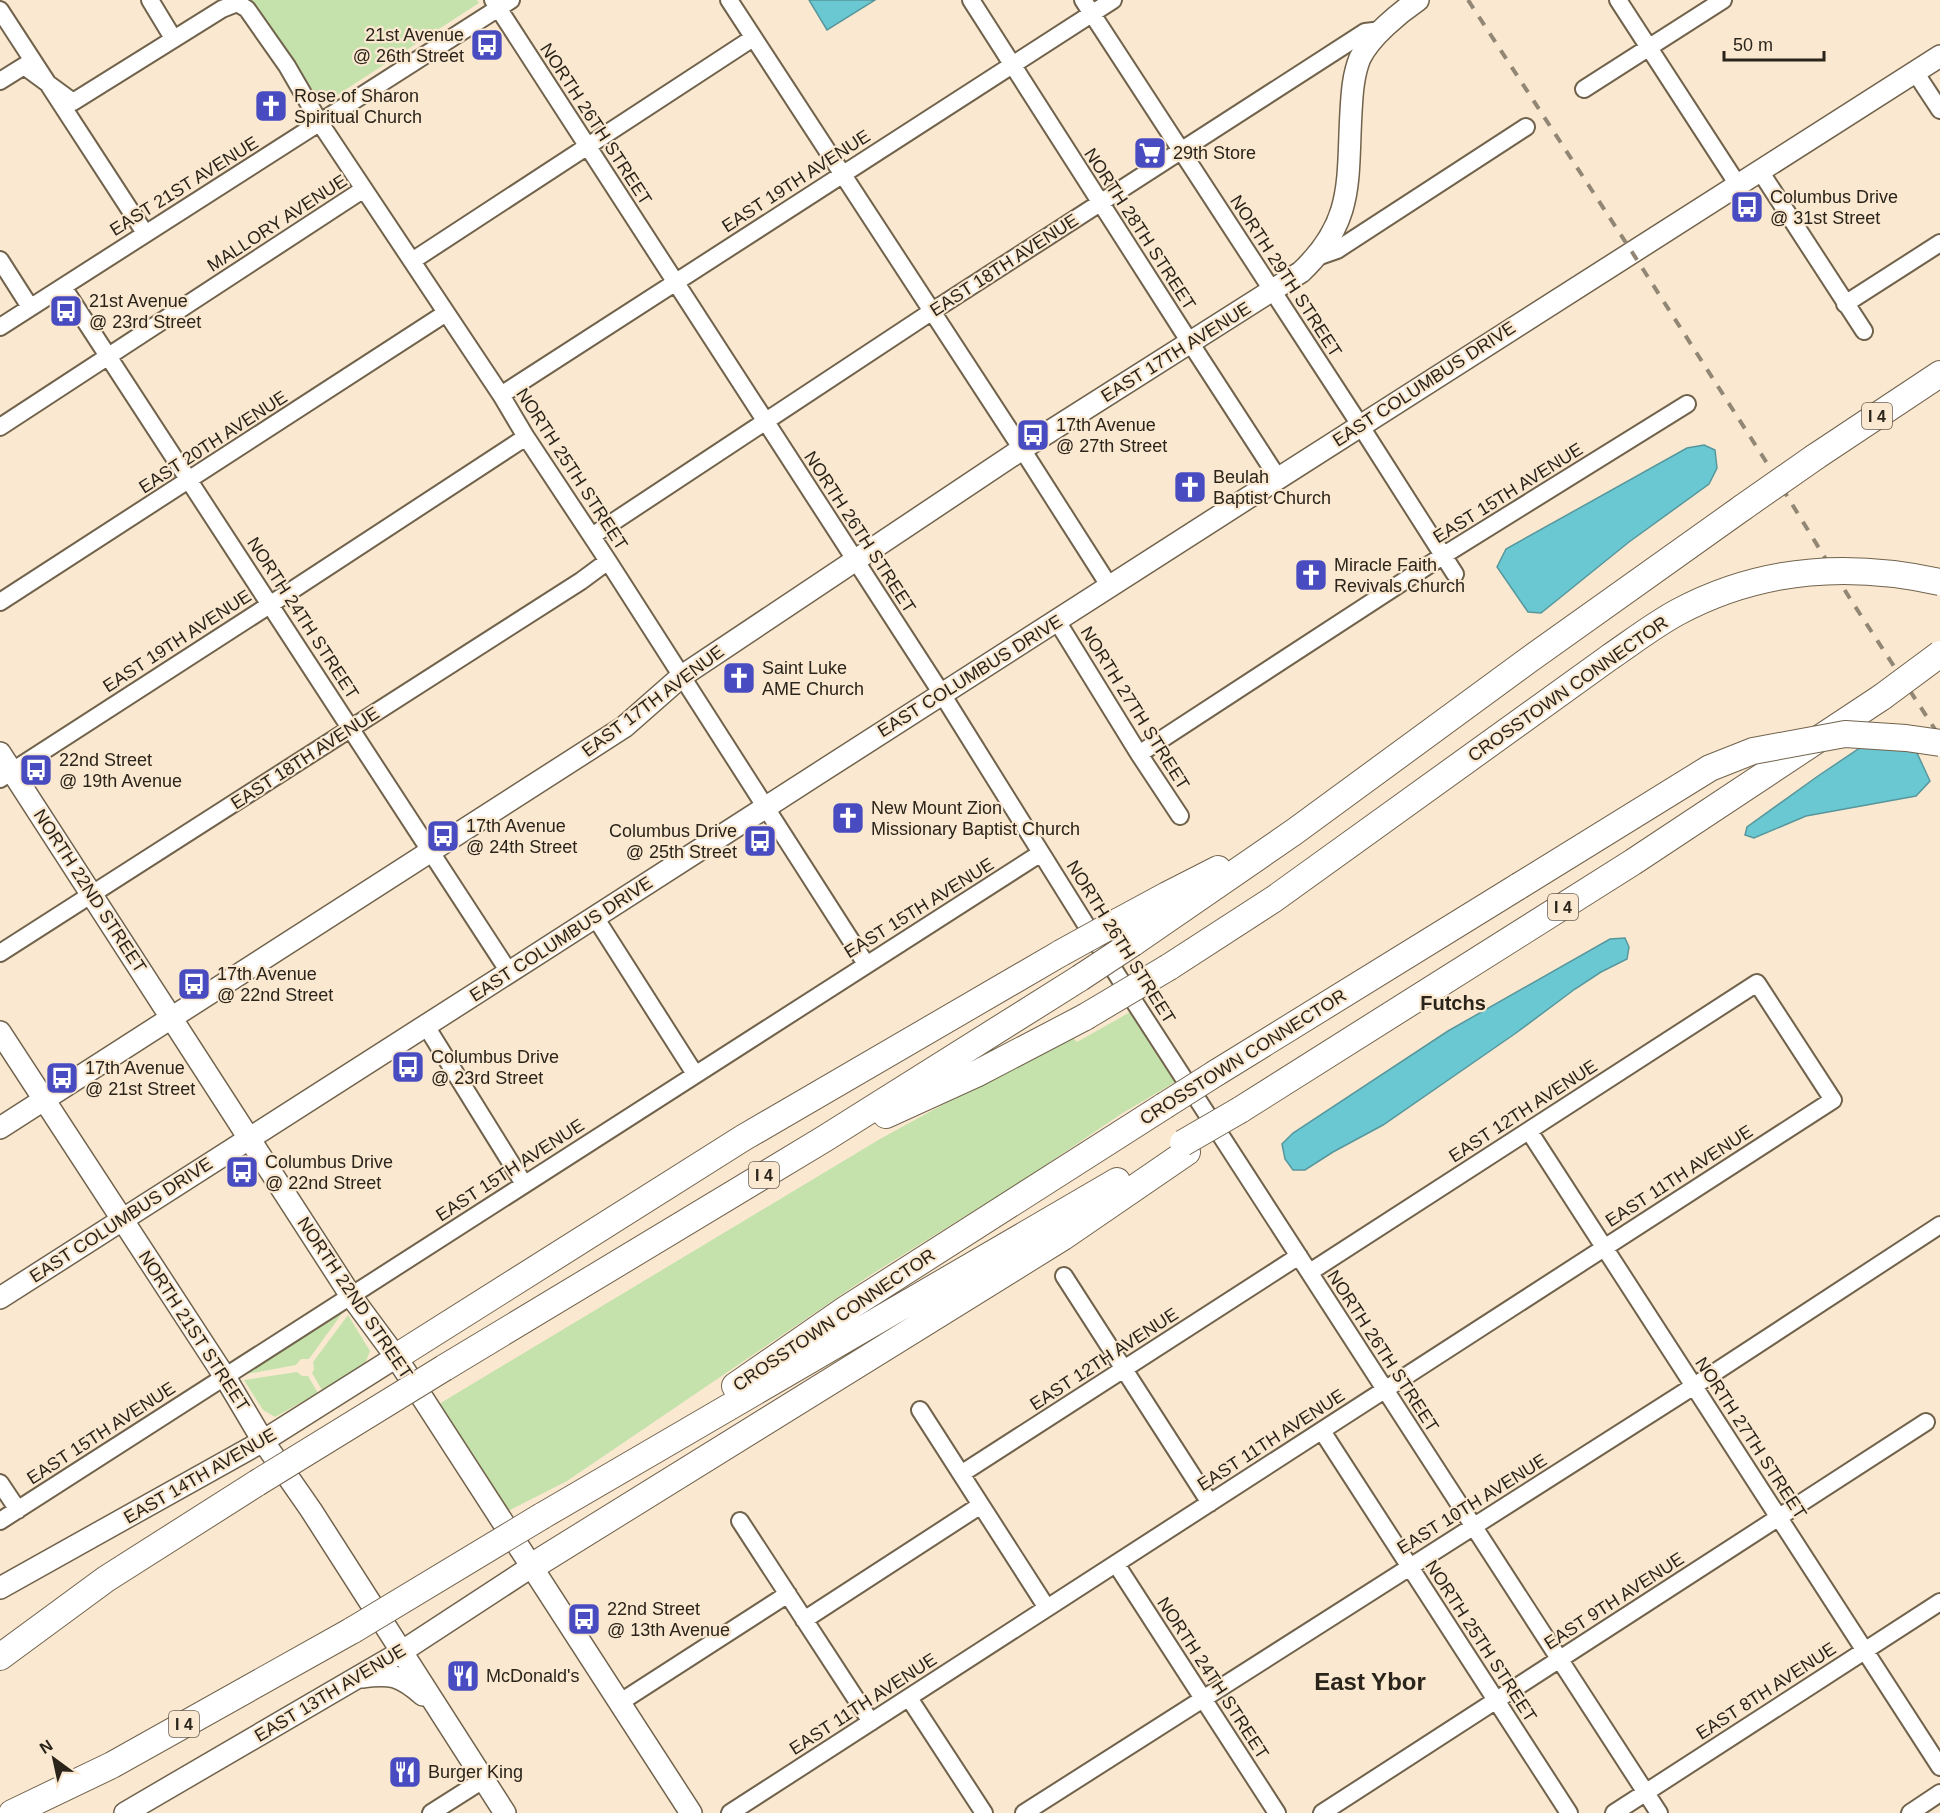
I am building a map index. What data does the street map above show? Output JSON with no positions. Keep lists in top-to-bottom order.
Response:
{
  "streets": {
    "highway": ["I 4", "CROSSTOWN CONNECTOR"],
    "main road": [
      "EAST 18TH AVENUE",
      "EAST 17TH AVENUE",
      "EAST COLUMBUS DRIVE",
      "NORTH 22ND STREET",
      "NORTH 21ST STREET",
      "EAST 14TH AVENUE",
      "EAST 13TH AVENUE"
    ],
    "street": [
      "NORTH 26TH STREET",
      "EAST 19TH AVENUE",
      "EAST 21ST AVENUE",
      "MALLORY AVENUE",
      "NORTH 28TH STREET",
      "NORTH 29TH STREET",
      "EAST 20TH AVENUE",
      "NORTH 25TH STREET",
      "EAST 15TH AVENUE",
      "NORTH 24TH STREET",
      "NORTH 27TH STREET",
      "EAST 12TH AVENUE",
      "EAST 11TH AVENUE",
      "EAST 10TH AVENUE",
      "EAST 9TH AVENUE",
      "EAST 8TH AVENUE"
    ]
  },
  "crossings": [
    ["NORTH 26TH STREET", "EAST 19TH AVENUE"],
    ["NORTH 26TH STREET", "EAST 21ST AVENUE"],
    ["NORTH 26TH STREET", "EAST 18TH AVENUE"],
    ["NORTH 26TH STREET", "EAST 17TH AVENUE"],
    ["NORTH 26TH STREET", "EAST COLUMBUS DRIVE"],
    ["NORTH 26TH STREET", "EAST 15TH AVENUE"],
    ["NORTH 26TH STREET", "EAST 12TH AVENUE"],
    ["NORTH 26TH STREET", "EAST 11TH AVENUE"],
    ["NORTH 26TH STREET", "EAST 10TH AVENUE"],
    ["NORTH 26TH STREET", "EAST 9TH AVENUE"],
    ["NORTH 26TH STREET", "EAST 8TH AVENUE"],
    ["EAST 19TH AVENUE", "NORTH 28TH STREET"],
    ["EAST 19TH AVENUE", "NORTH 29TH STREET"],
    ["EAST 19TH AVENUE", "NORTH 25TH STREET"],
    ["EAST 19TH AVENUE", "NORTH 24TH STREET"],
    ["EAST 19TH AVENUE", "NORTH 22ND STREET"],
    ["EAST 21ST AVENUE", "NORTH 25TH STREET"],
    ["EAST 21ST AVENUE", "NORTH 24TH STREET"],
    ["MALLORY AVENUE", "NORTH 25TH STREET"],
    ["MALLORY AVENUE", "NORTH 24TH STREET"],
    ["NORTH 28TH STREET", "EAST 18TH AVENUE"],
    ["NORTH 28TH STREET", "EAST 17TH AVENUE"],
    ["NORTH 28TH STREET", "EAST COLUMBUS DRIVE"],
    ["EAST 18TH AVENUE", "NORTH 29TH STREET"],
    ["EAST 18TH AVENUE", "EAST 17TH AVENUE"],
    ["EAST 18TH AVENUE", "NORTH 25TH STREET"],
    ["EAST 18TH AVENUE", "NORTH 24TH STREET"],
    ["EAST 18TH AVENUE", "NORTH 22ND STREET"],
    ["NORTH 29TH STREET", "EAST 17TH AVENUE"],
    ["NORTH 29TH STREET", "EAST COLUMBUS DRIVE"],
    ["NORTH 29TH STREET", "EAST 15TH AVENUE"],
    ["EAST 17TH AVENUE", "NORTH 25TH STREET"],
    ["EAST 17TH AVENUE", "NORTH 24TH STREET"],
    ["EAST 17TH AVENUE", "NORTH 22ND STREET"],
    ["EAST 17TH AVENUE", "NORTH 21ST STREET"],
    ["EAST COLUMBUS DRIVE", "NORTH 25TH STREET"],
    ["EAST COLUMBUS DRIVE", "NORTH 24TH STREET"],
    ["EAST COLUMBUS DRIVE", "NORTH 27TH STREET"],
    ["EAST COLUMBUS DRIVE", "NORTH 22ND STREET"],
    ["EAST COLUMBUS DRIVE", "NORTH 21ST STREET"],
    ["I 4", "CROSSTOWN CONNECTOR"],
    ["EAST 20TH AVENUE", "NORTH 25TH STREET"],
    ["EAST 20TH AVENUE", "NORTH 24TH STREET"],
    ["NORTH 25TH STREET", "EAST 15TH AVENUE"],
    ["NORTH 25TH STREET", "EAST 11TH AVENUE"],
    ["NORTH 25TH STREET", "EAST 10TH AVENUE"],
    ["NORTH 25TH STREET", "EAST 9TH AVENUE"],
    ["EAST 15TH AVENUE", "NORTH 27TH STREET"],
    ["EAST 15TH AVENUE", "NORTH 22ND STREET"],
    ["EAST 15TH AVENUE", "NORTH 21ST STREET"],
    ["NORTH 24TH STREET", "EAST 11TH AVENUE"],
    ["NORTH 24TH STREET", "EAST 10TH AVENUE"],
    ["NORTH 27TH STREET", "EAST 12TH AVENUE"],
    ["NORTH 27TH STREET", "EAST 11TH AVENUE"],
    ["NORTH 27TH STREET", "EAST 10TH AVENUE"],
    ["NORTH 27TH STREET", "EAST 9TH AVENUE"],
    ["NORTH 27TH STREET", "EAST 8TH AVENUE"],
    ["NORTH 22ND STREET", "EAST 14TH AVENUE"],
    ["NORTH 22ND STREET", "EAST 13TH AVENUE"],
    ["EAST 12TH AVENUE", "EAST 11TH AVENUE"],
    ["NORTH 21ST STREET", "EAST 14TH AVENUE"],
    ["NORTH 21ST STREET", "EAST 13TH AVENUE"]
  ],
  "districts": ["Futchs", "East Ybor"],
  "places": {
    "bus stop": [
      "21st Avenue @ 26th Street",
      "Columbus Drive @ 31st Street",
      "21st Avenue @ 23rd Street",
      "17th Avenue @ 27th Street",
      "22nd Street @ 19th Avenue",
      "17th Avenue @ 24th Street",
      "Columbus Drive @ 25th Street",
      "17th Avenue @ 22nd Street",
      "Columbus Drive @ 23rd Street",
      "17th Avenue @ 21st Street",
      "Columbus Drive @ 22nd Street",
      "22nd Street @ 13th Avenue"
    ],
    "church": [
      "Rose of Sharon Spiritual Church",
      "Beulah Baptist Church",
      "Miracle Faith Revivals Church",
      "Saint Luke AME Church",
      "New Mount Zion Missionary Baptist Church"
    ],
    "supermarket": ["29th Store"],
    "restaurant": ["McDonald's", "Burger King"]
  },
  "scale_bar": "50 m",
  "north": "top left"
}
